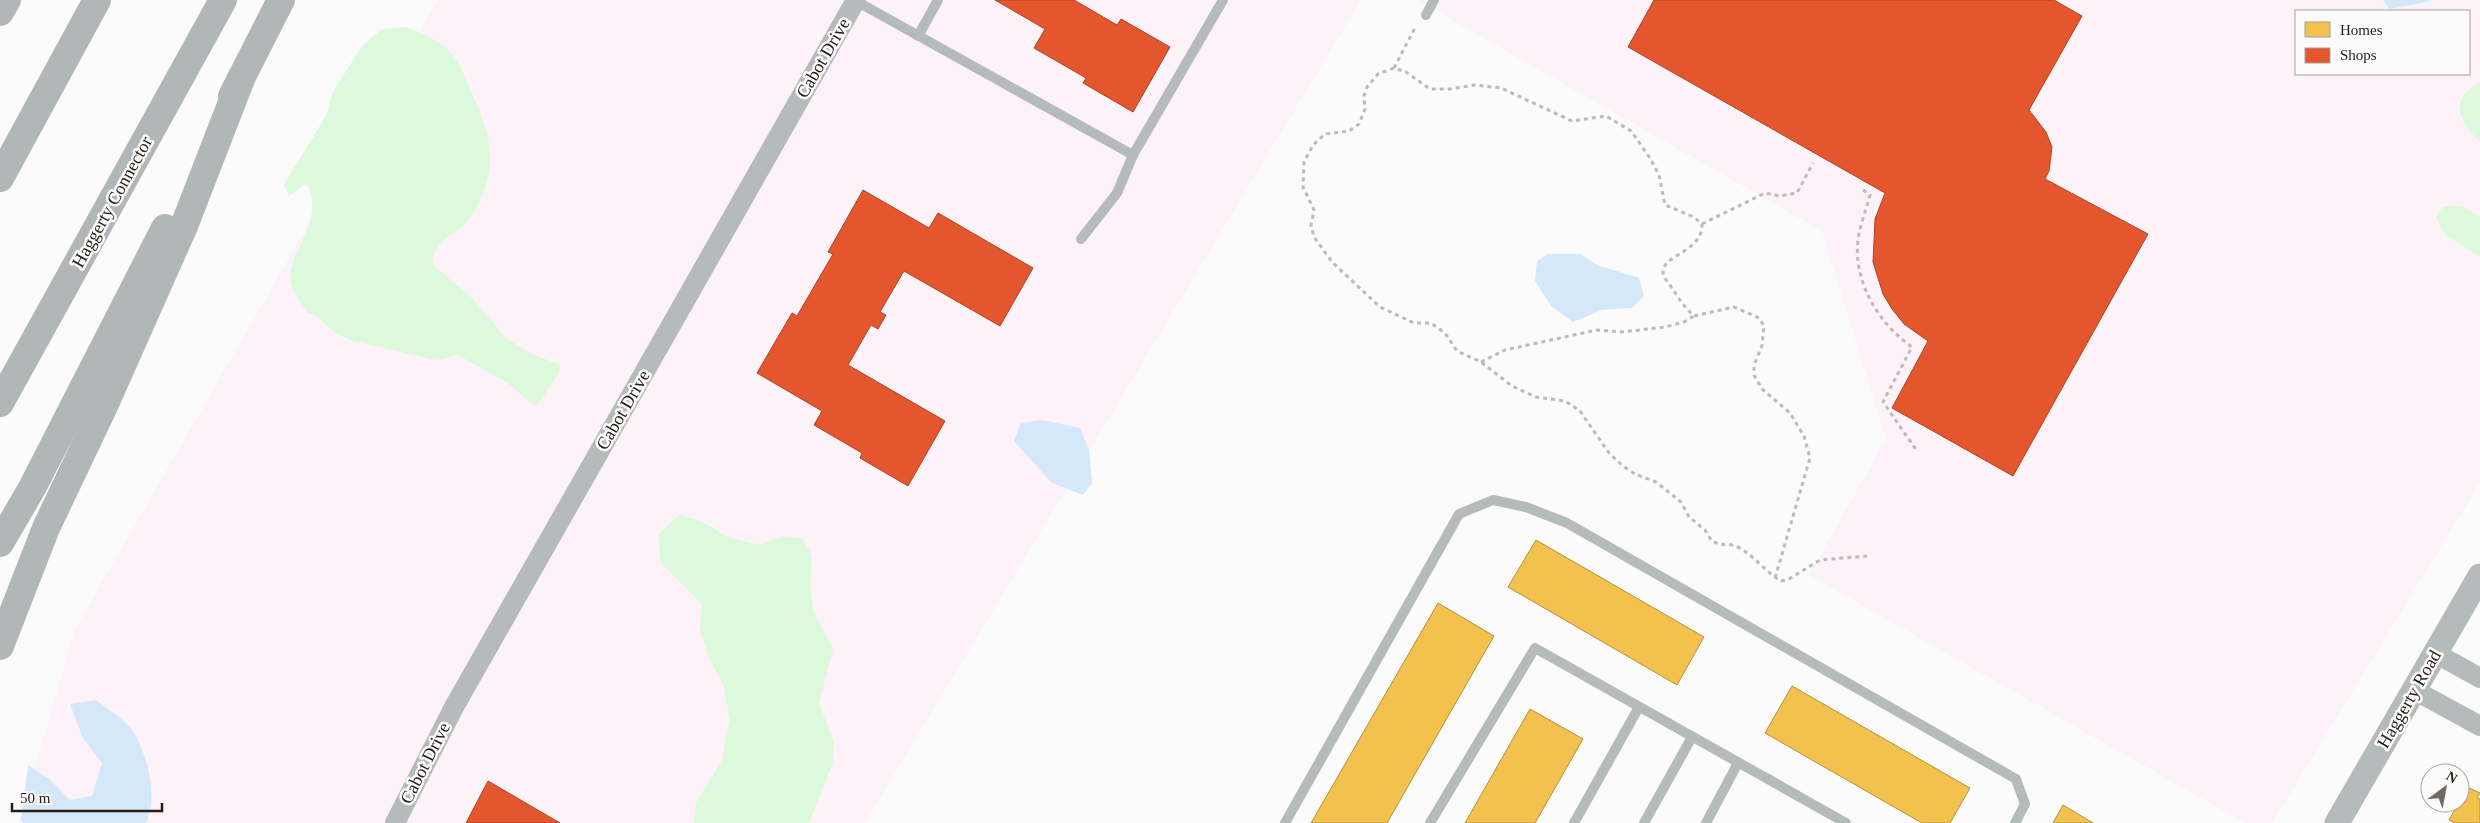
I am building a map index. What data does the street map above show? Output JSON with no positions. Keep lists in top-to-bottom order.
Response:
{
  "streets": {
    "highway": ["Haggerty Connector"],
    "street": ["Cabot Drive", "Haggerty Road"]
  },
  "legend": ["Homes", "Shops"],
  "scale_bar": "50 m",
  "north": "top right"
}
